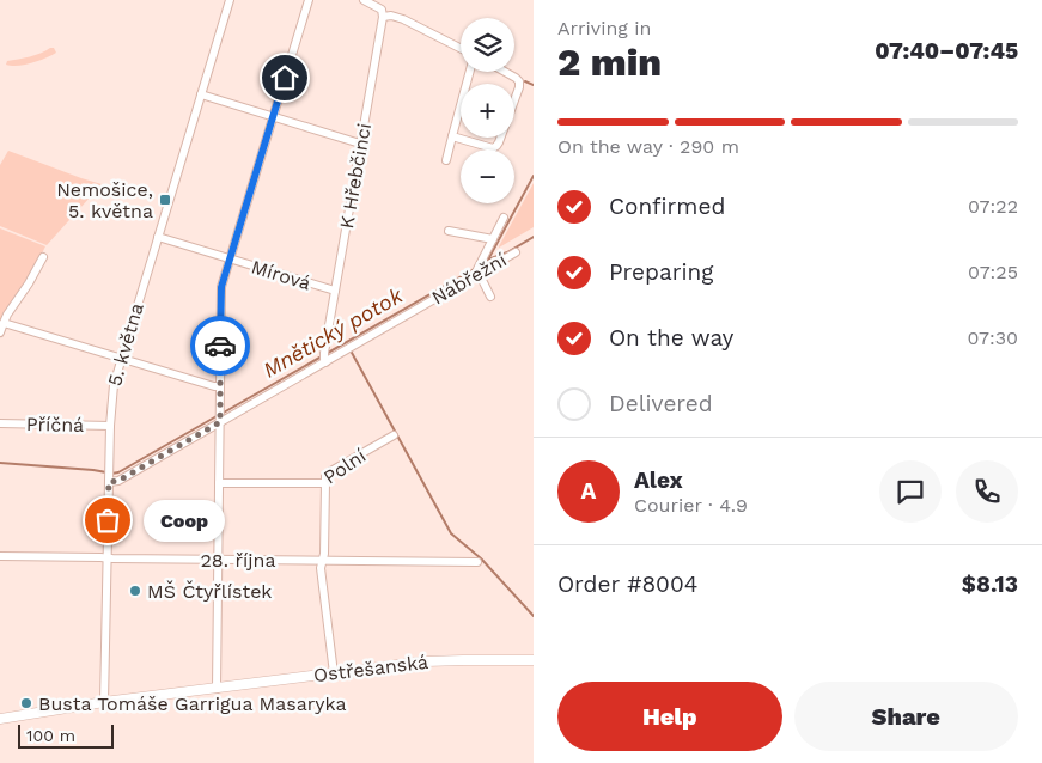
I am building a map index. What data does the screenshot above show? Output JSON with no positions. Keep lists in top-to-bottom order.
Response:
{
  "streets": {
    "street": [
      "K Hřebčinci",
      "Mírová",
      "Nábřežní",
      "5. května",
      "Příčná",
      "Polní",
      "28. října",
      "Ostřešanská"
    ]
  },
  "crossings": [
    ["K Hřebčinci", "Mírová"],
    ["K Hřebčinci", "Nábřežní"],
    ["Mírová", "5. května"],
    ["Nábřežní", "5. května"],
    ["5. května", "Příčná"],
    ["5. května", "28. října"],
    ["5. května", "Ostřešanská"]
  ],
  "water": ["Mnětický potok"],
  "places": {
    "transit": ["Nemošice, 5. května"],
    "other": ["Coop", "MŠ Čtyřlístek", "Busta Tomáše Garrigua Masaryka"]
  },
  "scale_bar": "100 m",
  "page": {
    "heading": ["2 min", "Arriving in", "07:40–07:45"],
    "panel": [
      "Alex",
      "Courier · 4.9",
      "Order #8004",
      "$8.13"
    ],
    "map_buttons": ["+", "−"],
    "bar": "On the way · 290 m",
    "list": [
      ["Confirmed", "07:22"],
      ["Preparing", "07:25"],
      ["On the way", "07:30"],
      "Delivered"
    ],
    "round": "A",
    "bubble": "Coop",
    "buttons": ["Help", "Share"],
    "scale": "100 m"
  }
}
